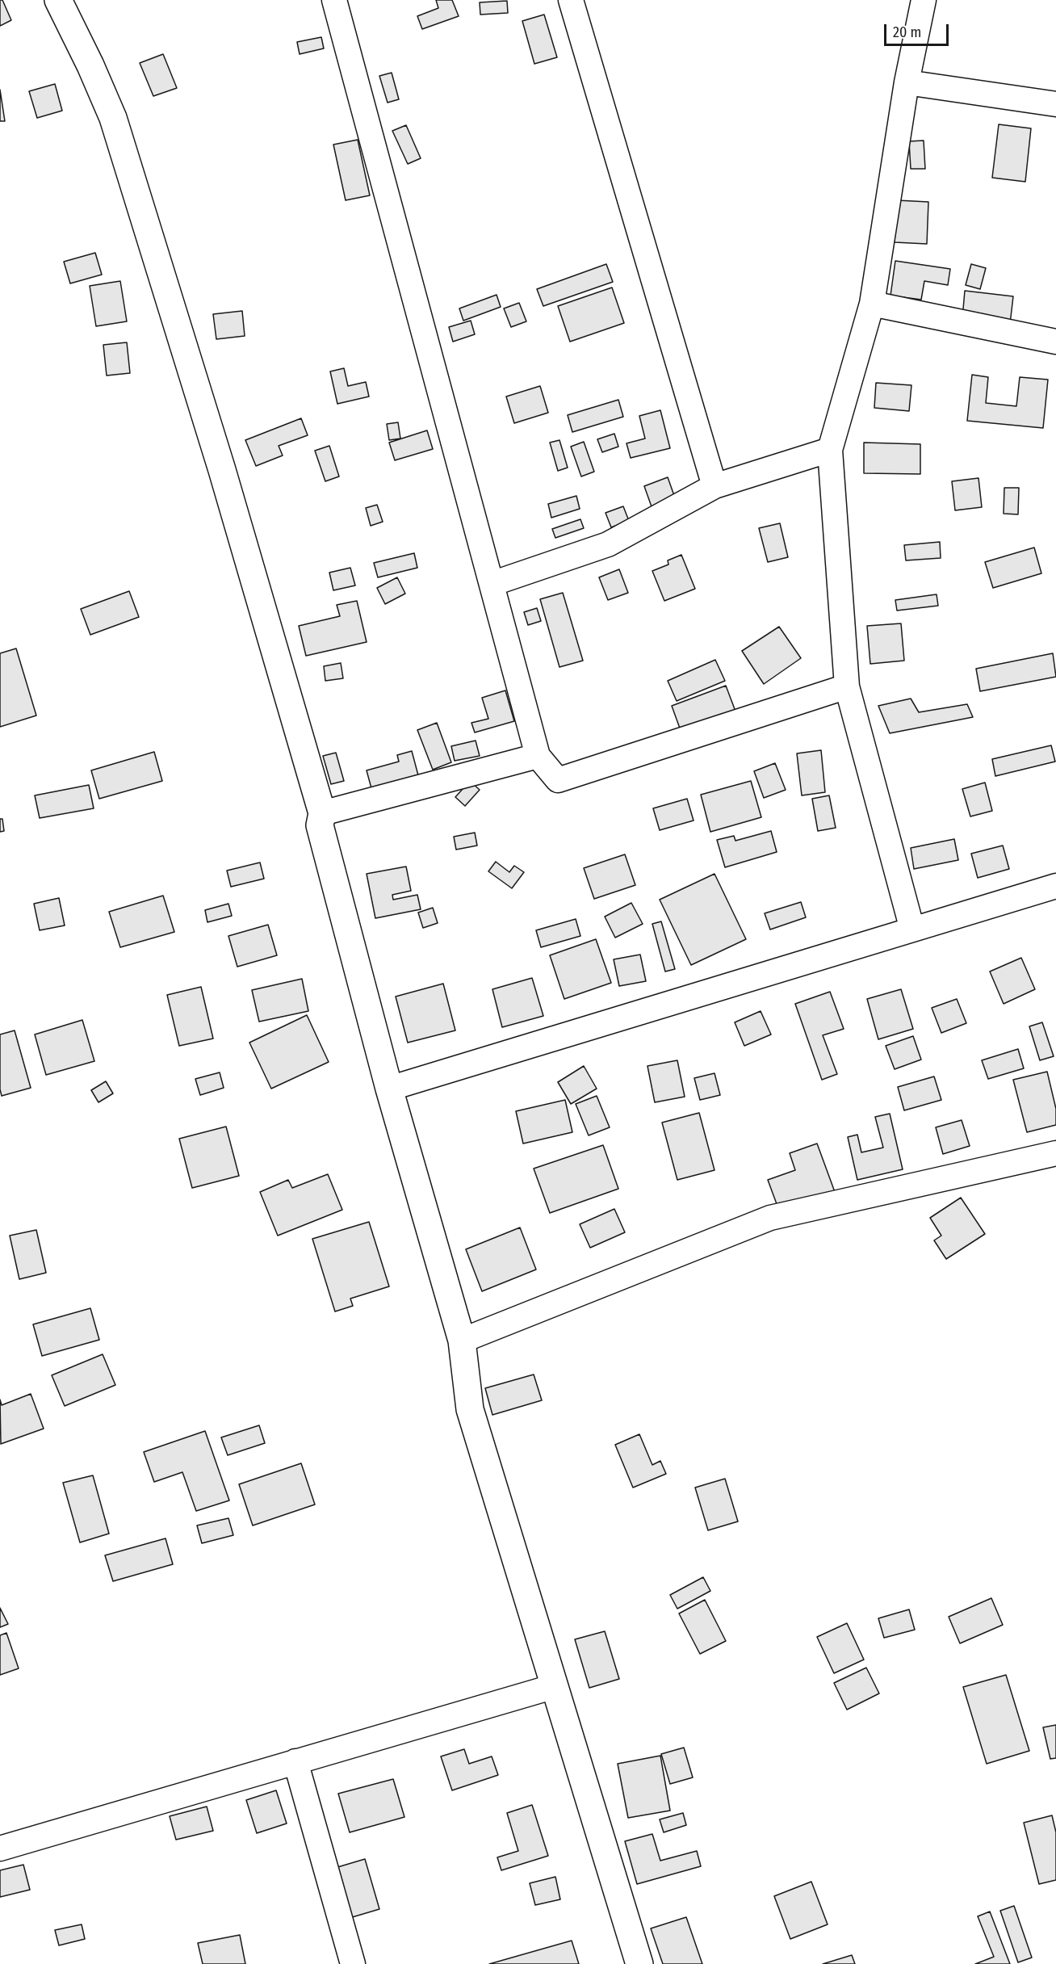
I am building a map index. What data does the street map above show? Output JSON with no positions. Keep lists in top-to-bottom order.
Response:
{
  "scale_bar": "20 m"
}
